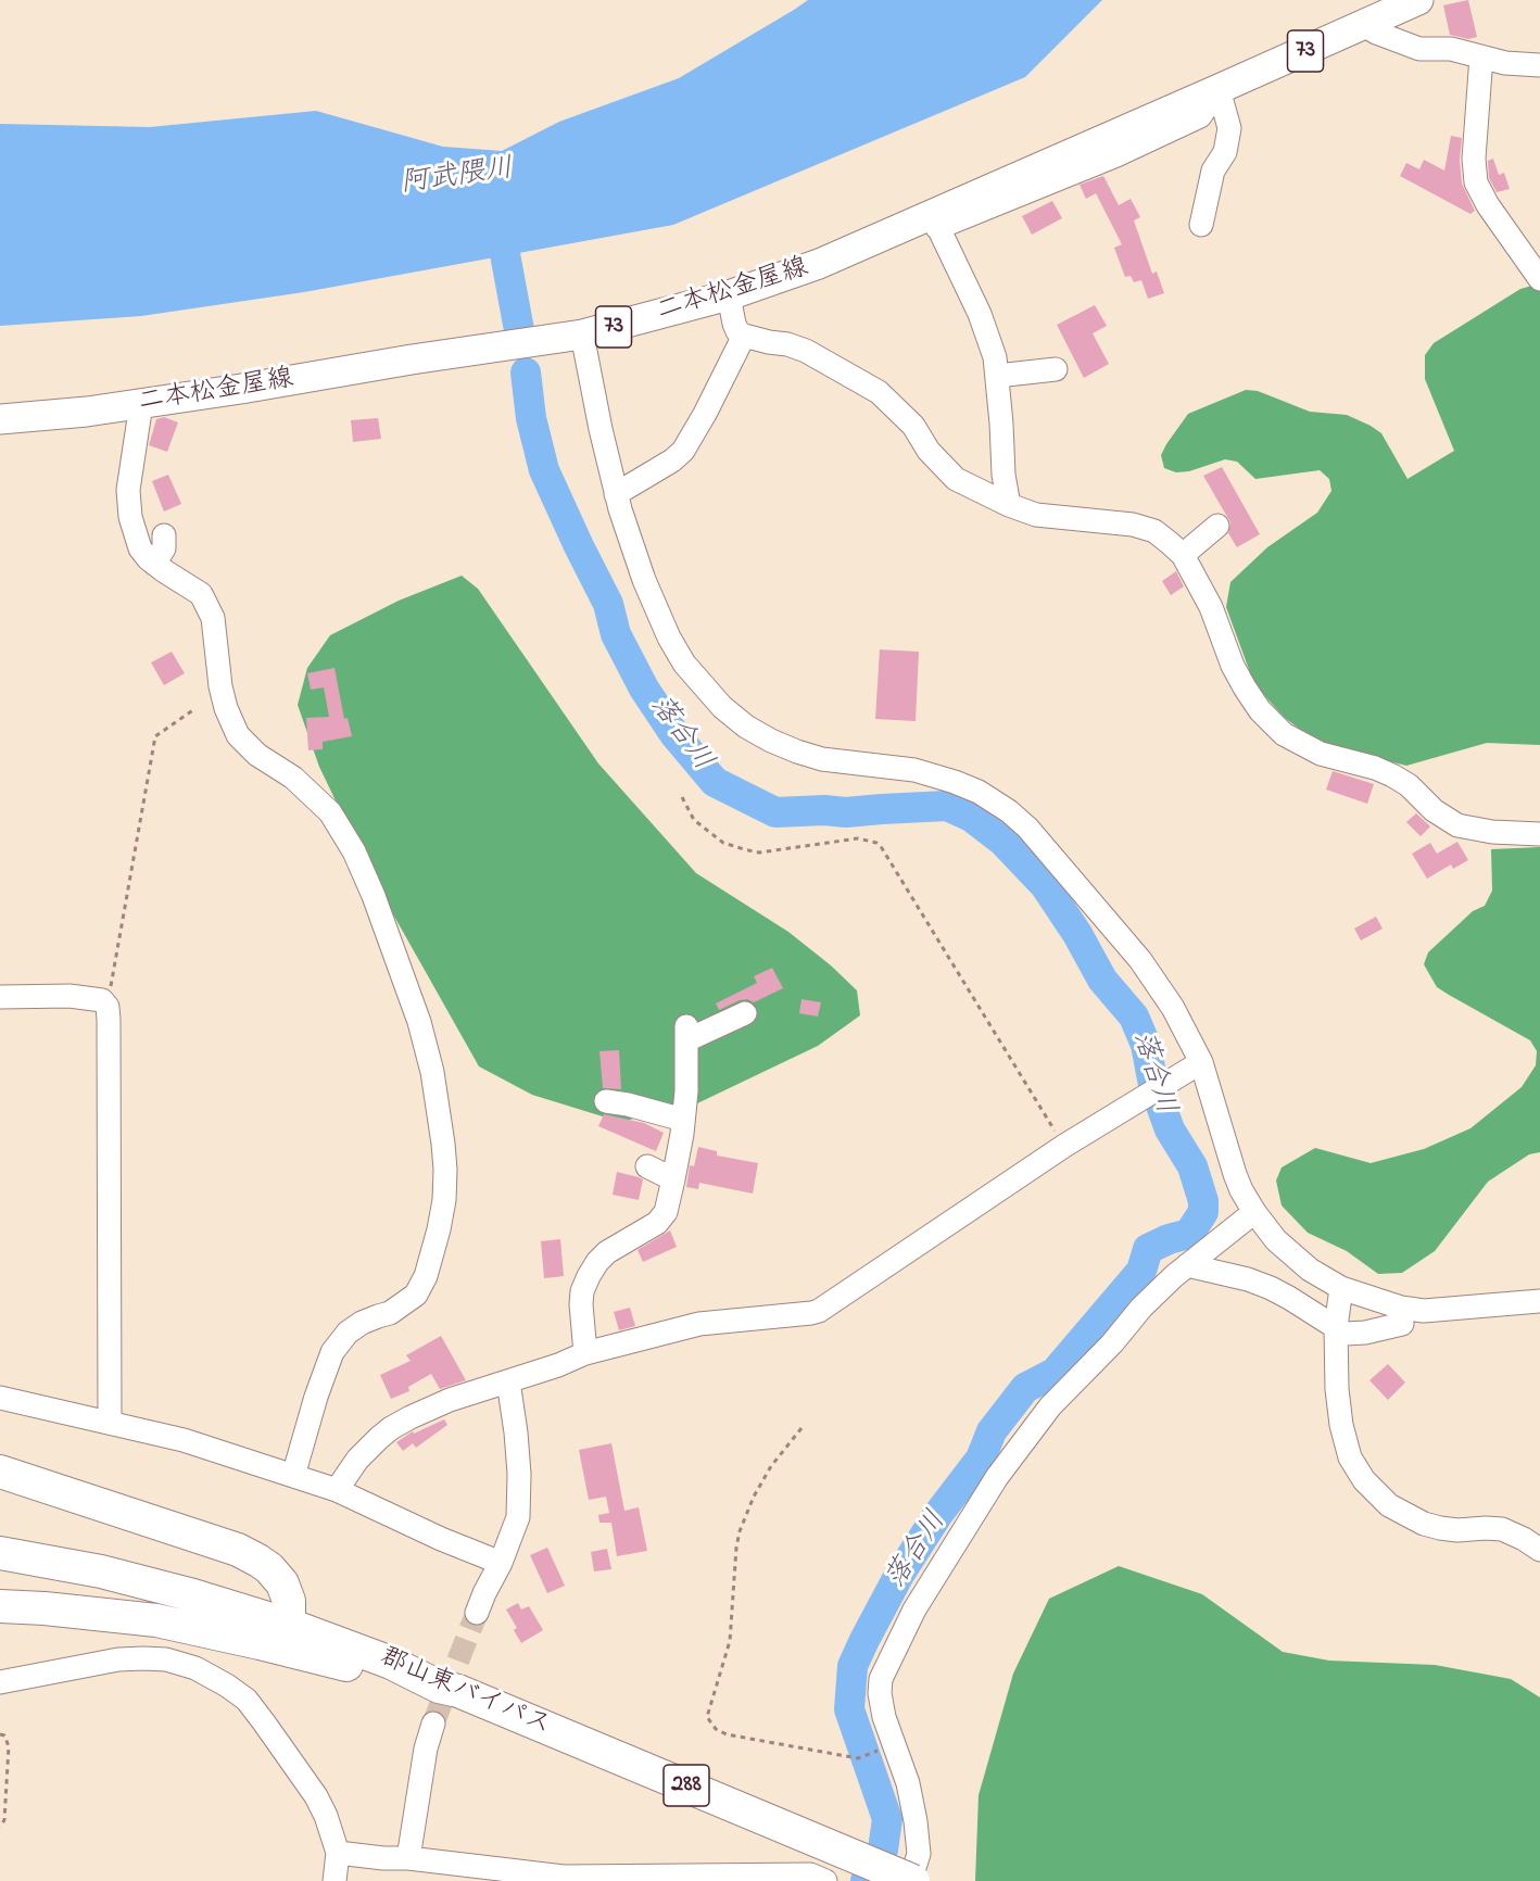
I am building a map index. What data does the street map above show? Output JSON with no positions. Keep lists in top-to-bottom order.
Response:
{
  "streets": {
    "highway": ["郡山東バイパス", "288"],
    "main road": ["73", "二本松金屋線"]
  },
  "water": ["阿武隈川", "落合川"]
}
